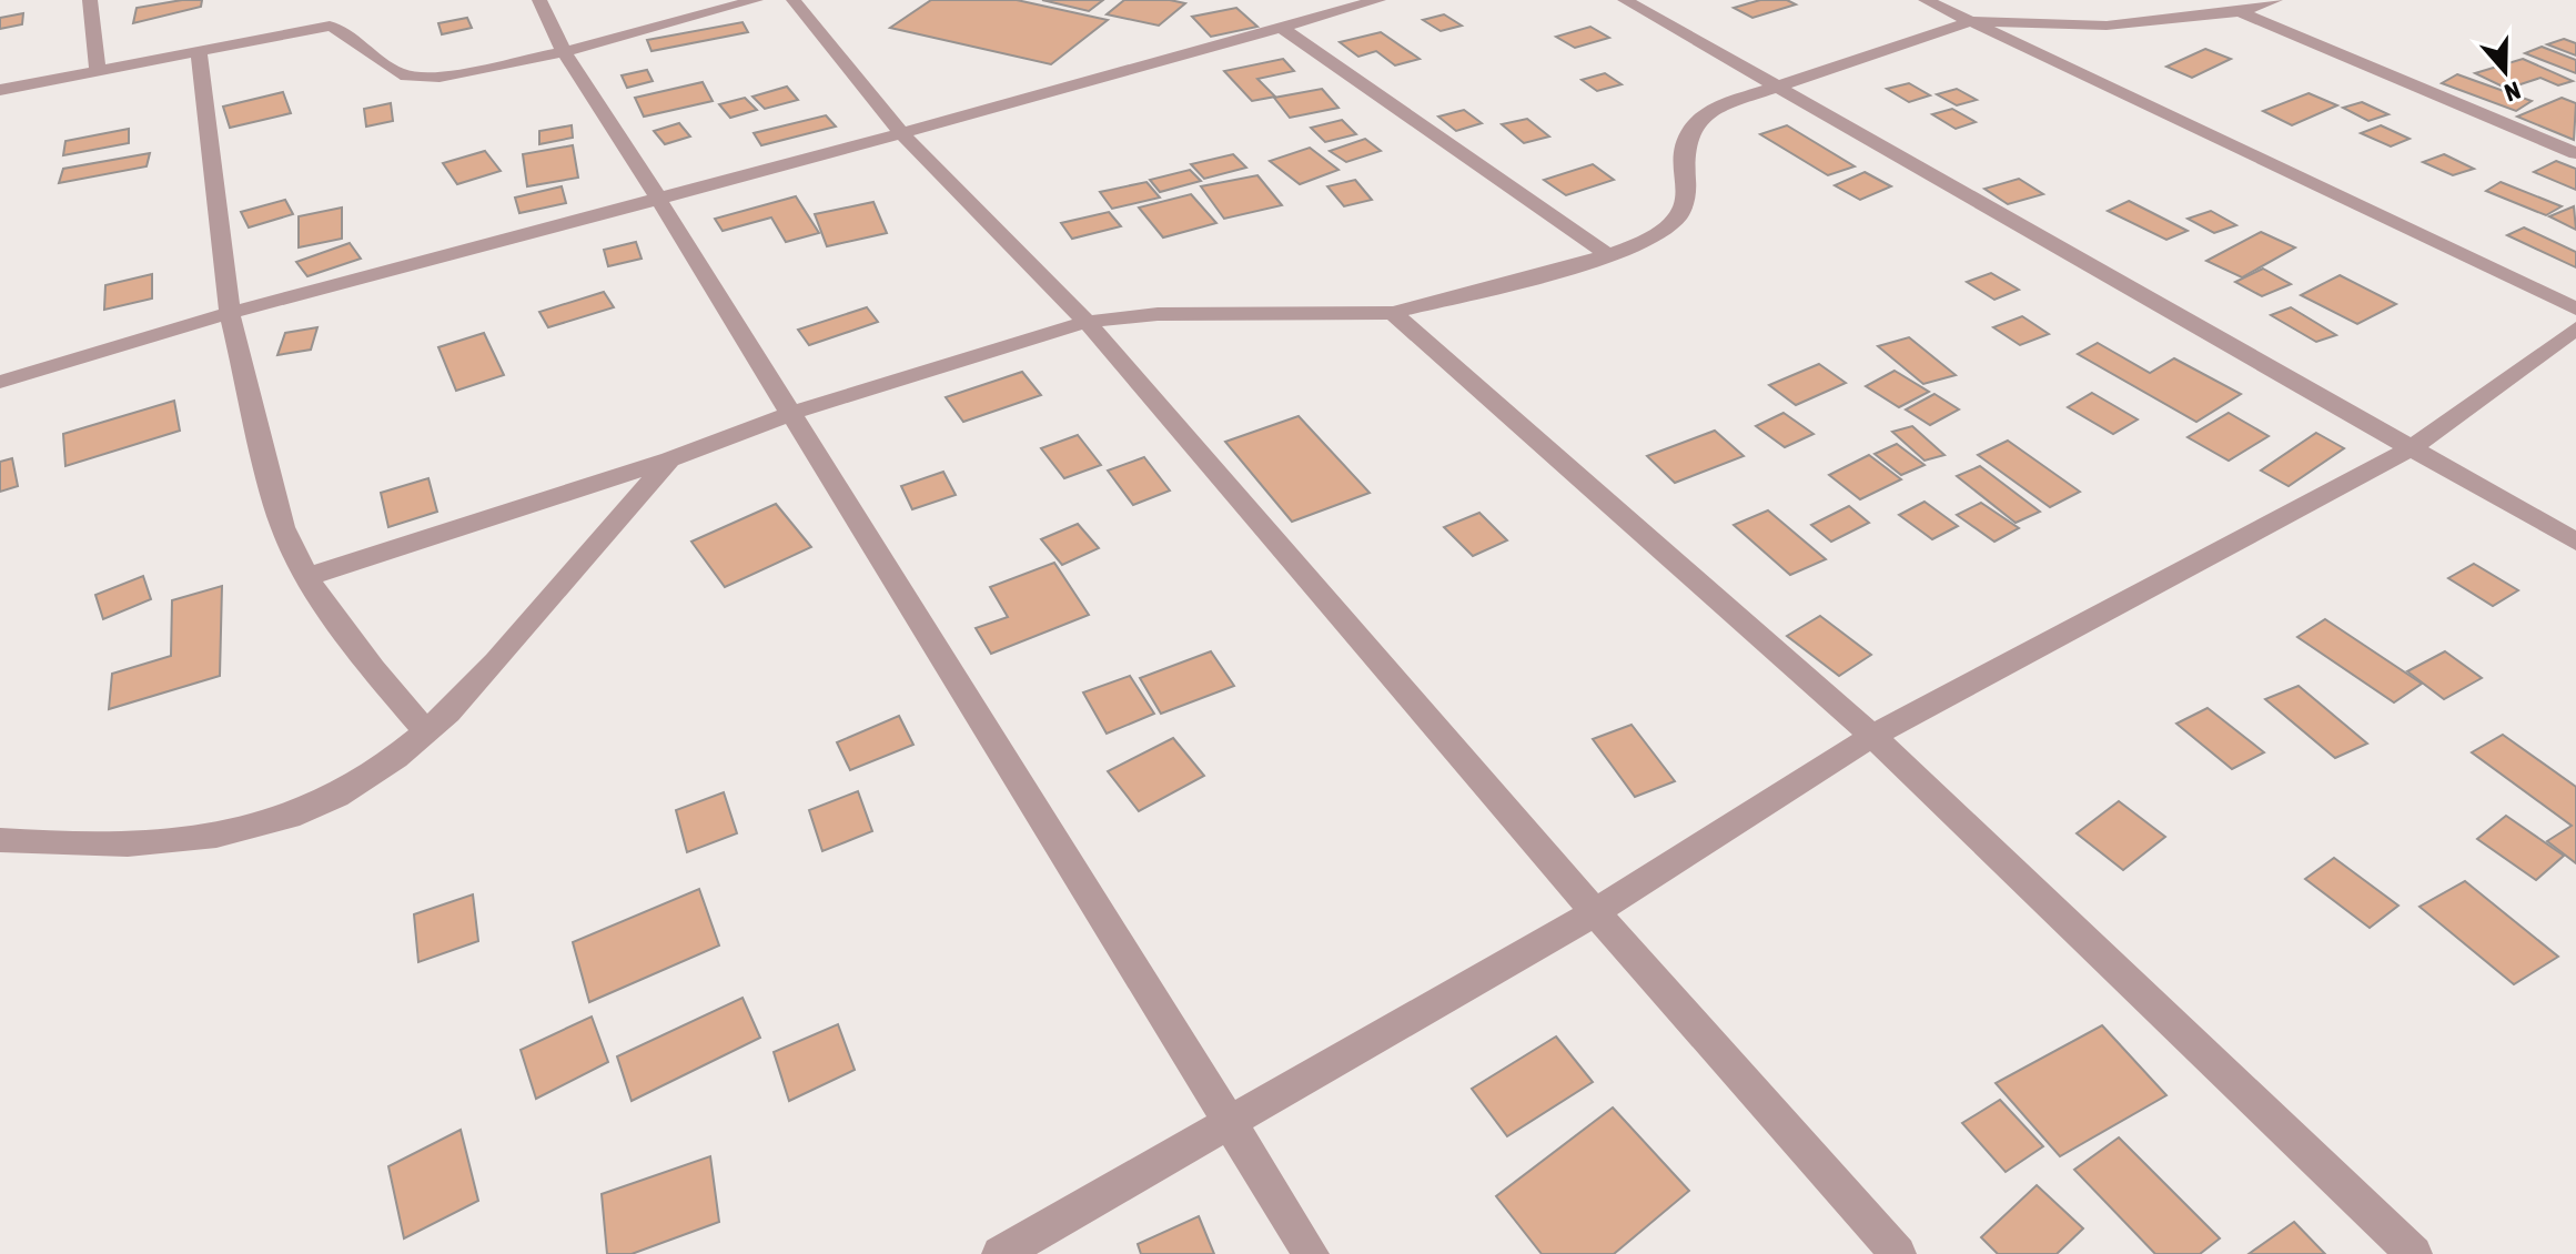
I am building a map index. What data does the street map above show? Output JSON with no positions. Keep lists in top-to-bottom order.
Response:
{
  "north": "bottom"
}
